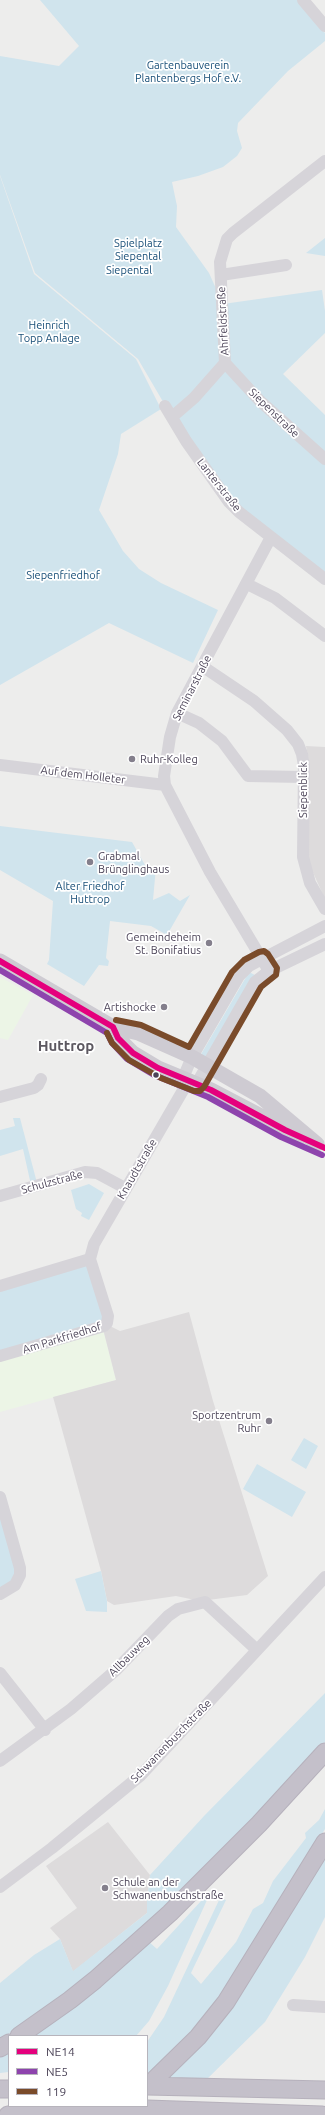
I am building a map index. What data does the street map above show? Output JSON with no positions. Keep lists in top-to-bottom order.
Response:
{
  "streets": {
    "street": [
      "Ahrfeldstraße",
      "Siepenstraße",
      "Lanterstraße",
      "Seminarstraße",
      "Auf dem Holleter",
      "Siepenblick",
      "Knaudtstraße",
      "Schulzstraße",
      "Am Parkfriedhof",
      "Allbauweg",
      "Schwanenbuschstraße"
    ]
  },
  "crossings": [
    ["Ahrfeldstraße", "Siepenstraße"],
    ["Ahrfeldstraße", "Lanterstraße"],
    ["Lanterstraße", "Seminarstraße"],
    ["Seminarstraße", "Auf dem Holleter"],
    ["Seminarstraße", "Siepenblick"],
    ["Knaudtstraße", "Schulzstraße"],
    ["Knaudtstraße", "Am Parkfriedhof"],
    ["Allbauweg", "Schwanenbuschstraße"]
  ],
  "districts": ["Huttrop"],
  "parks": [
    "Gartenbauverein Plantenbergs Hof e.V.",
    "Spielplatz Siepental",
    "Siepental",
    "Heinrich Topp Anlage",
    "Siepenfriedhof",
    "Alter Friedhof Huttrop"
  ],
  "places": [
    "Ruhr-Kolleg",
    "Grabmal Brünglinghaus",
    "Gemeindeheim St. Bonifatius",
    "Artishocke",
    "Sportzentrum Ruhr",
    "Schule an der Schwanenbuschstraße"
  ],
  "lines": ["transit line 119", "transit line NE14", "transit line NE5"],
  "legend": ["NE14", "NE5", "119"]
}
